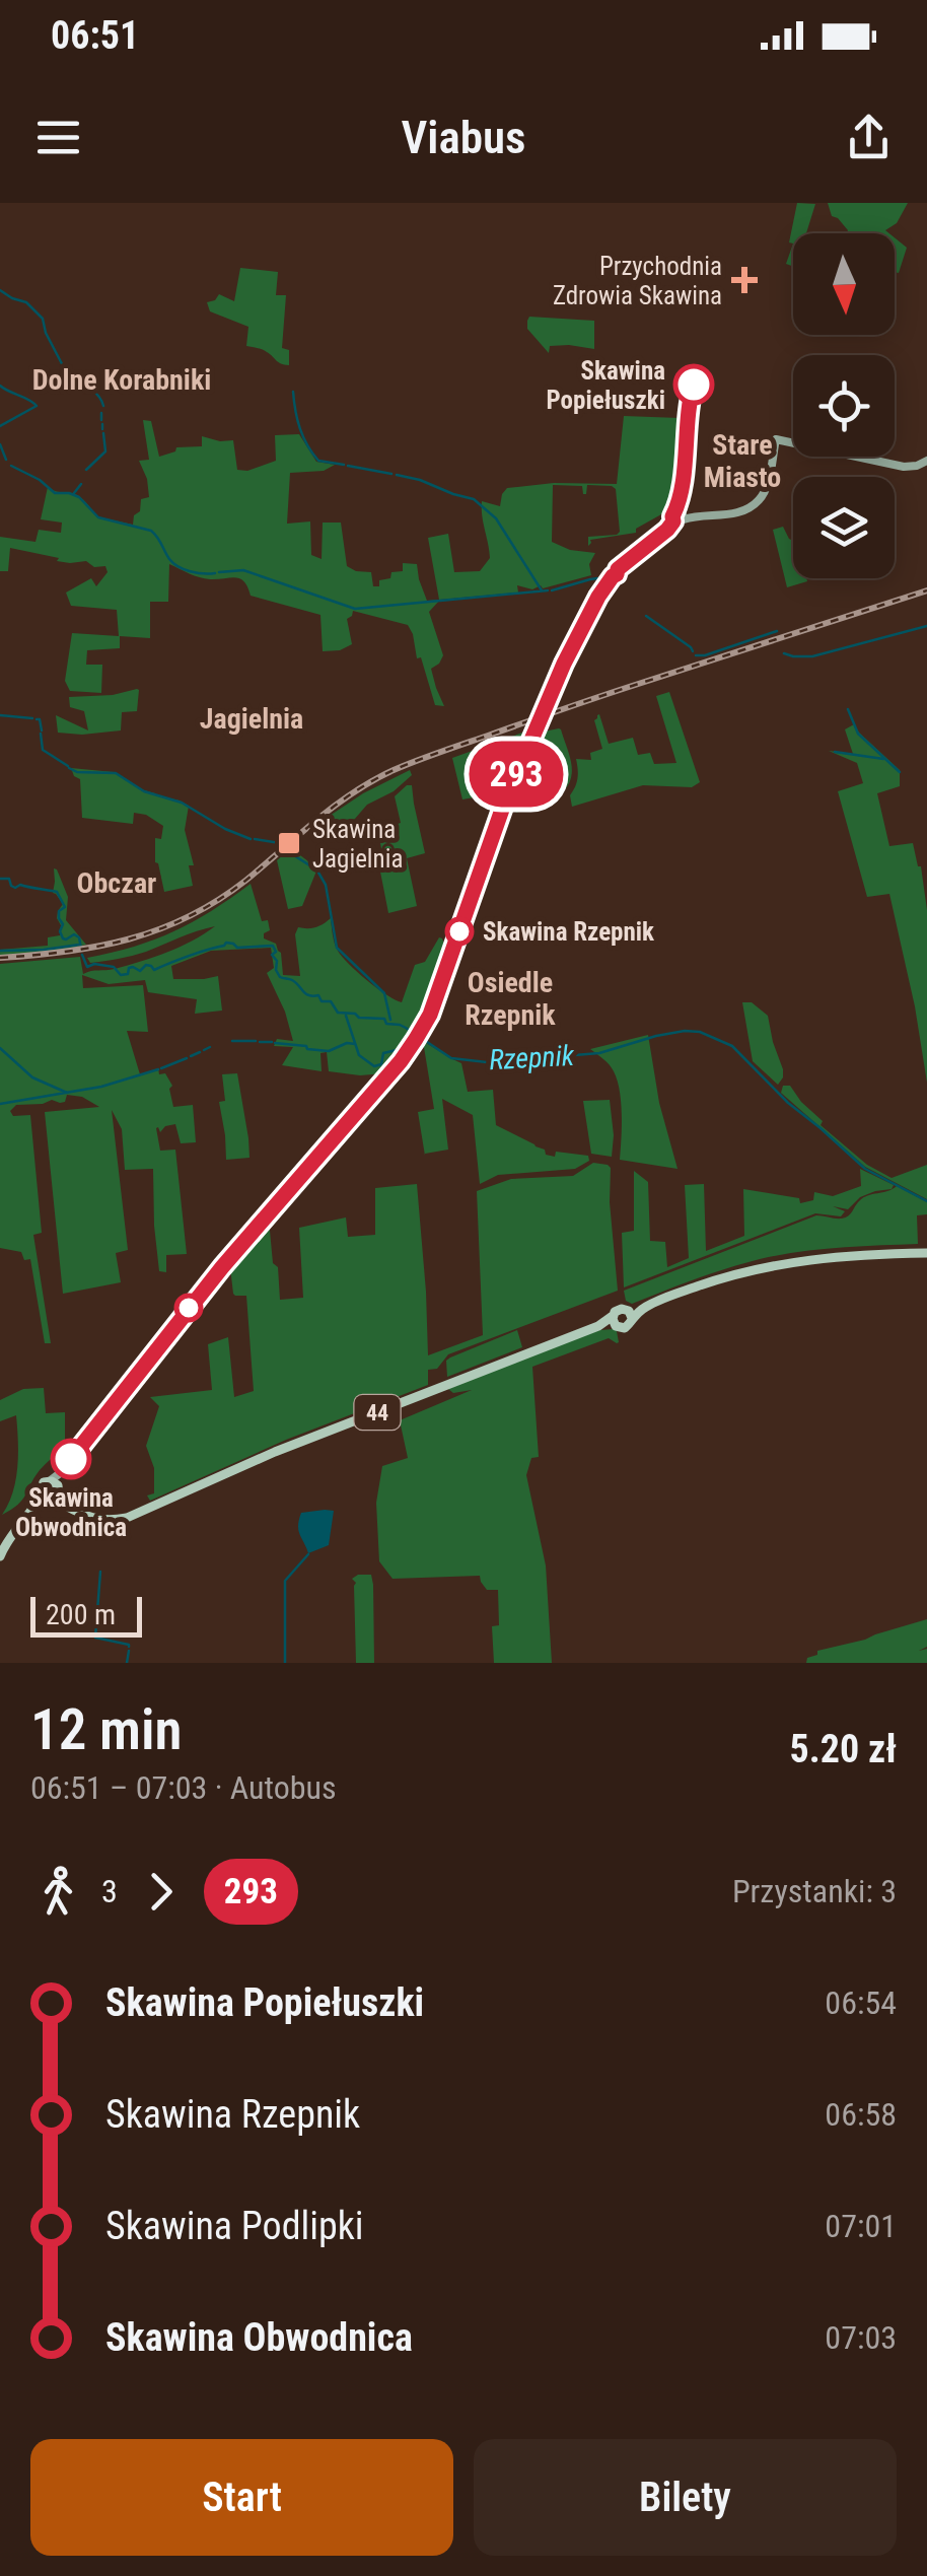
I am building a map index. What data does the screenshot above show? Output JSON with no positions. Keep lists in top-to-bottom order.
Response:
{
  "streets": {
    "main road": ["44"]
  },
  "districts": [
    "Dolne Korabniki",
    "Stare Miasto",
    "Jagielnia",
    "Obczar",
    "Osiedle Rzepnik"
  ],
  "water": ["Rzepnik"],
  "places": {
    "health": ["Przychodnia Zdrowia Skawina"],
    "other": ["Skawina Popiełuszki", "Skawina Rzepnik", "Skawina Obwodnica"],
    "transit": ["Skawina Jagielnia"]
  },
  "lines": ["bus line 293"],
  "scale_bar": "200 m",
  "north": "bottom",
  "page": {
    "status": "06:51",
    "header": "Viabus",
    "on_map": "293",
    "scale": "200 m",
    "heading": ["12 min", "06:51 – 07:03 · Autobus", "5.20 zł"],
    "legs": ["3", "293", "Przystanki: 3"],
    "list": [
      {
        "name": "Skawina Popiełuszki",
        "value": "06:54"
      },
      {
        "name": "Skawina Rzepnik",
        "value": "06:58"
      },
      {
        "name": "Skawina Podlipki",
        "value": "07:01"
      },
      {
        "name": "Skawina Obwodnica",
        "value": "07:03"
      }
    ],
    "buttons": ["Start", "Bilety"]
  }
}
